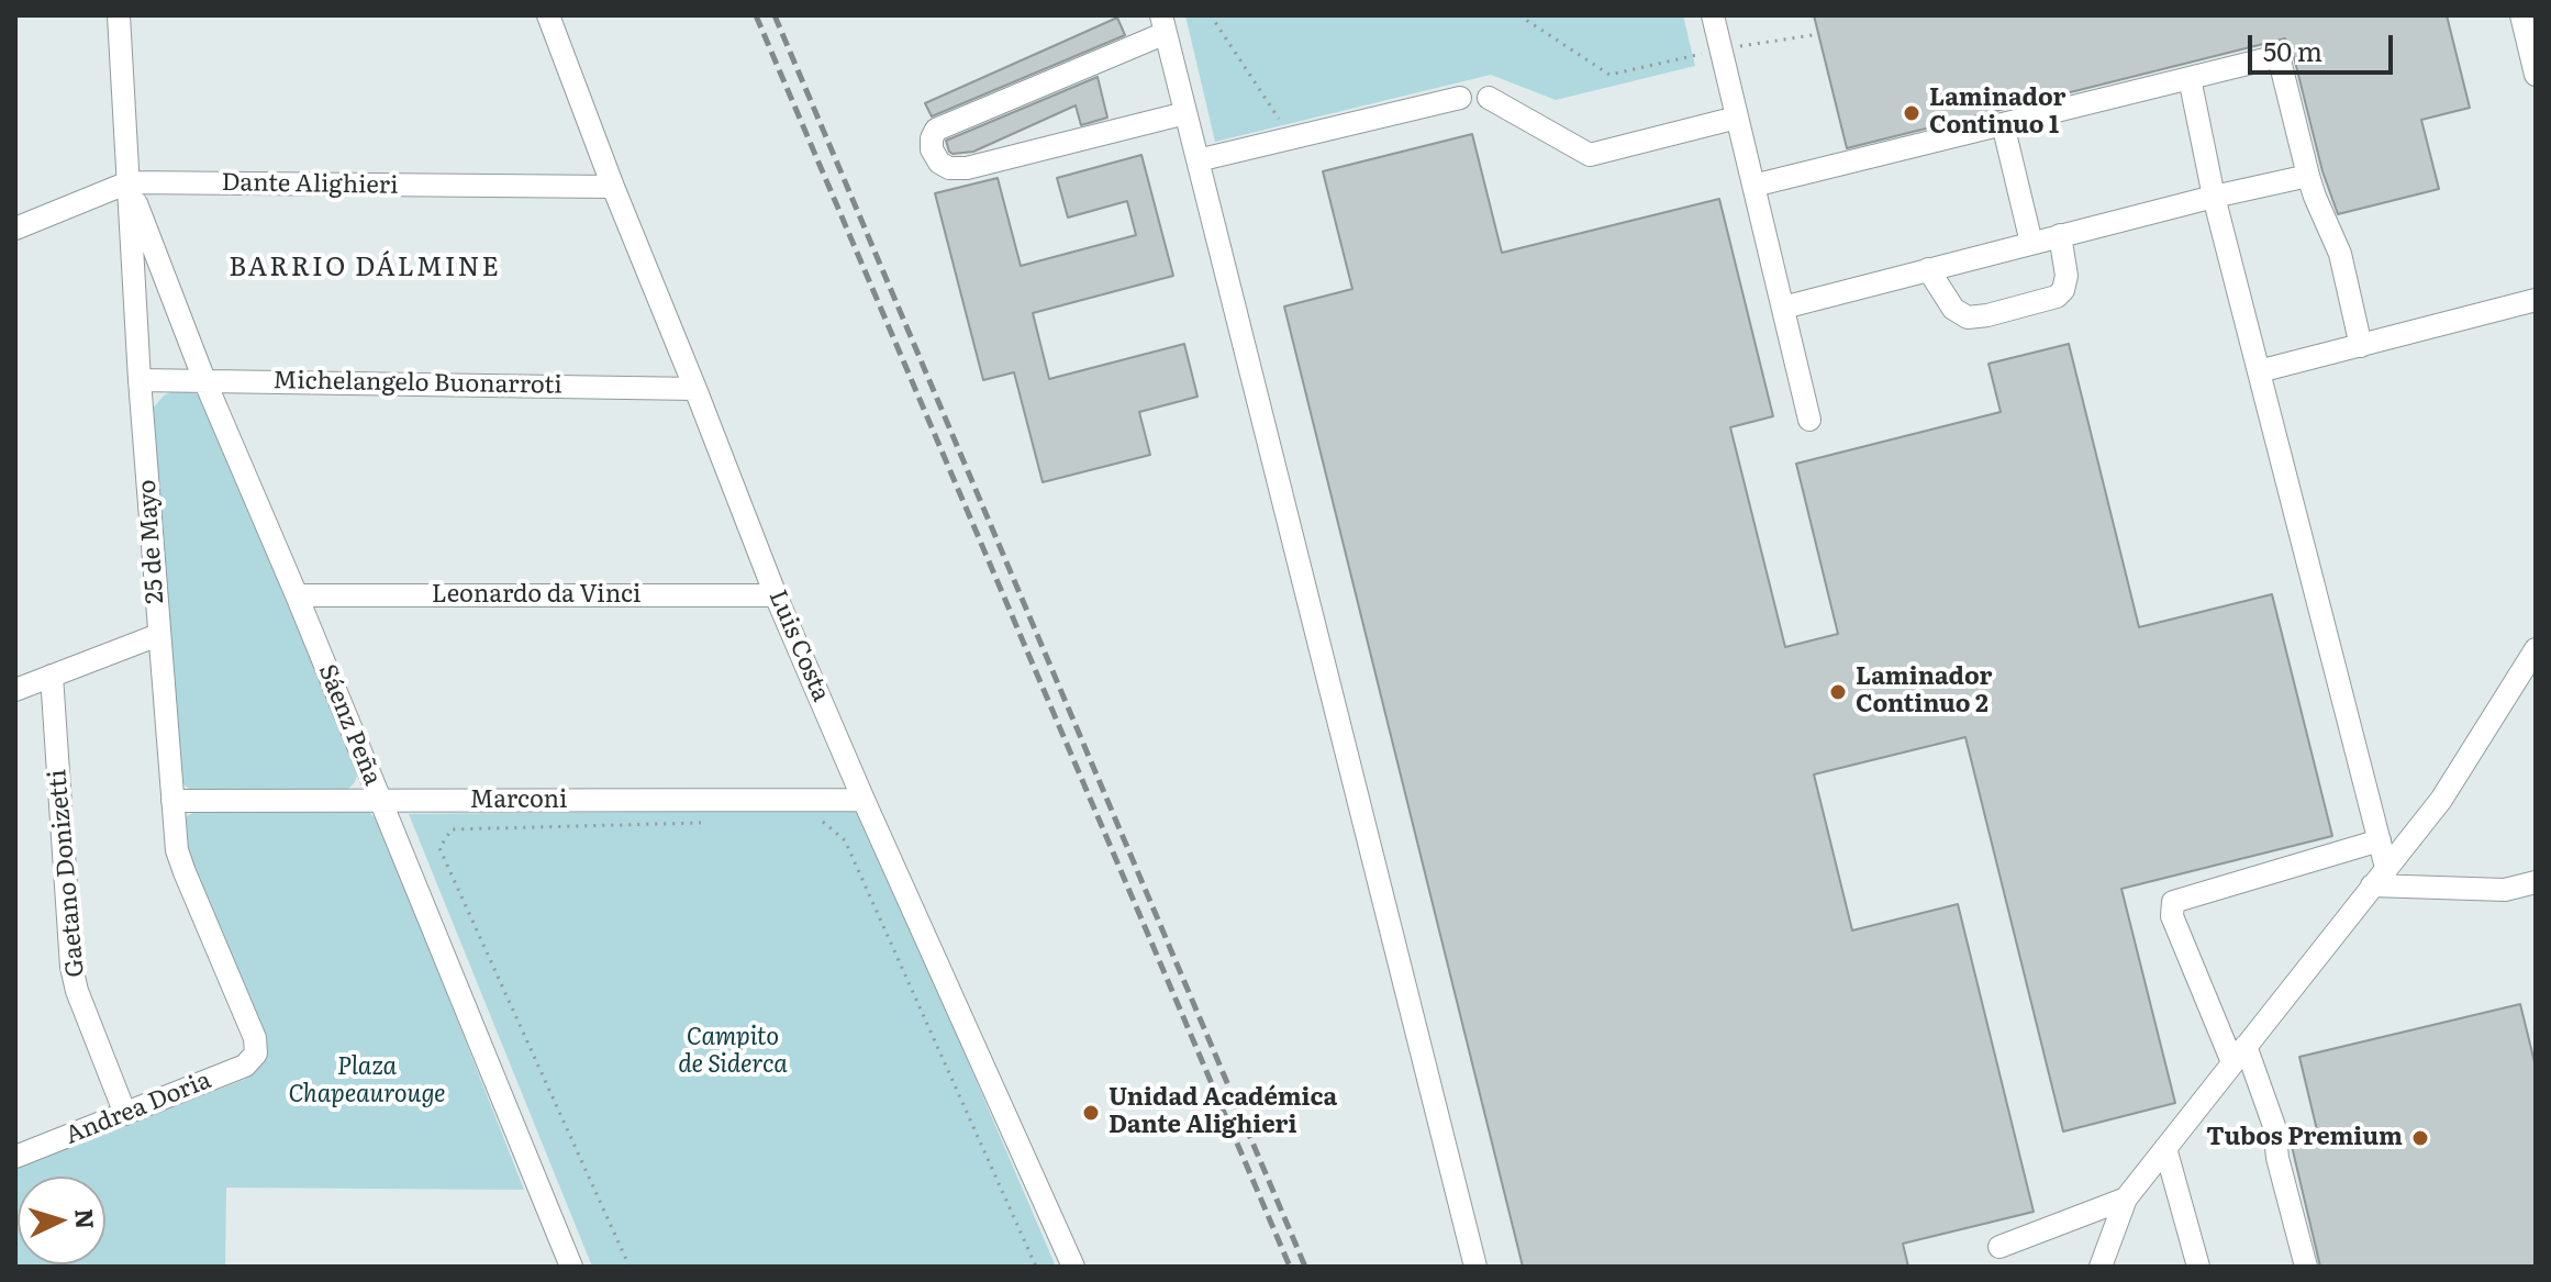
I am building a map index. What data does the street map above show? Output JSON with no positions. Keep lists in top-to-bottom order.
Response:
{
  "streets": {
    "street": [
      "Dante Alighieri",
      "Michelangelo Buonarroti",
      "25 de Mayo",
      "Leonardo da Vinci",
      "Luis Costa",
      "Sáenz Peña",
      "Marconi",
      "Gaetano Donizetti",
      "Andrea Doria"
    ]
  },
  "crossings": [
    ["Dante Alighieri", "25 de Mayo"],
    ["Dante Alighieri", "Luis Costa"],
    ["Dante Alighieri", "Sáenz Peña"],
    ["Michelangelo Buonarroti", "25 de Mayo"],
    ["Michelangelo Buonarroti", "Luis Costa"],
    ["Michelangelo Buonarroti", "Sáenz Peña"],
    ["25 de Mayo", "Sáenz Peña"],
    ["25 de Mayo", "Marconi"],
    ["25 de Mayo", "Andrea Doria"],
    ["Leonardo da Vinci", "Luis Costa"],
    ["Leonardo da Vinci", "Sáenz Peña"],
    ["Luis Costa", "Marconi"],
    ["Sáenz Peña", "Marconi"],
    ["Gaetano Donizetti", "Andrea Doria"]
  ],
  "districts": ["BARRIO DÁLMINE"],
  "parks": ["Campito de Siderca", "Plaza Chapeaurouge"],
  "places": [
    "Laminador Continuo 1",
    "Laminador Continuo 2",
    "Unidad Académica Dante Alighieri",
    "Tubos Premium"
  ],
  "scale_bar": "50 m",
  "north": "right"
}
